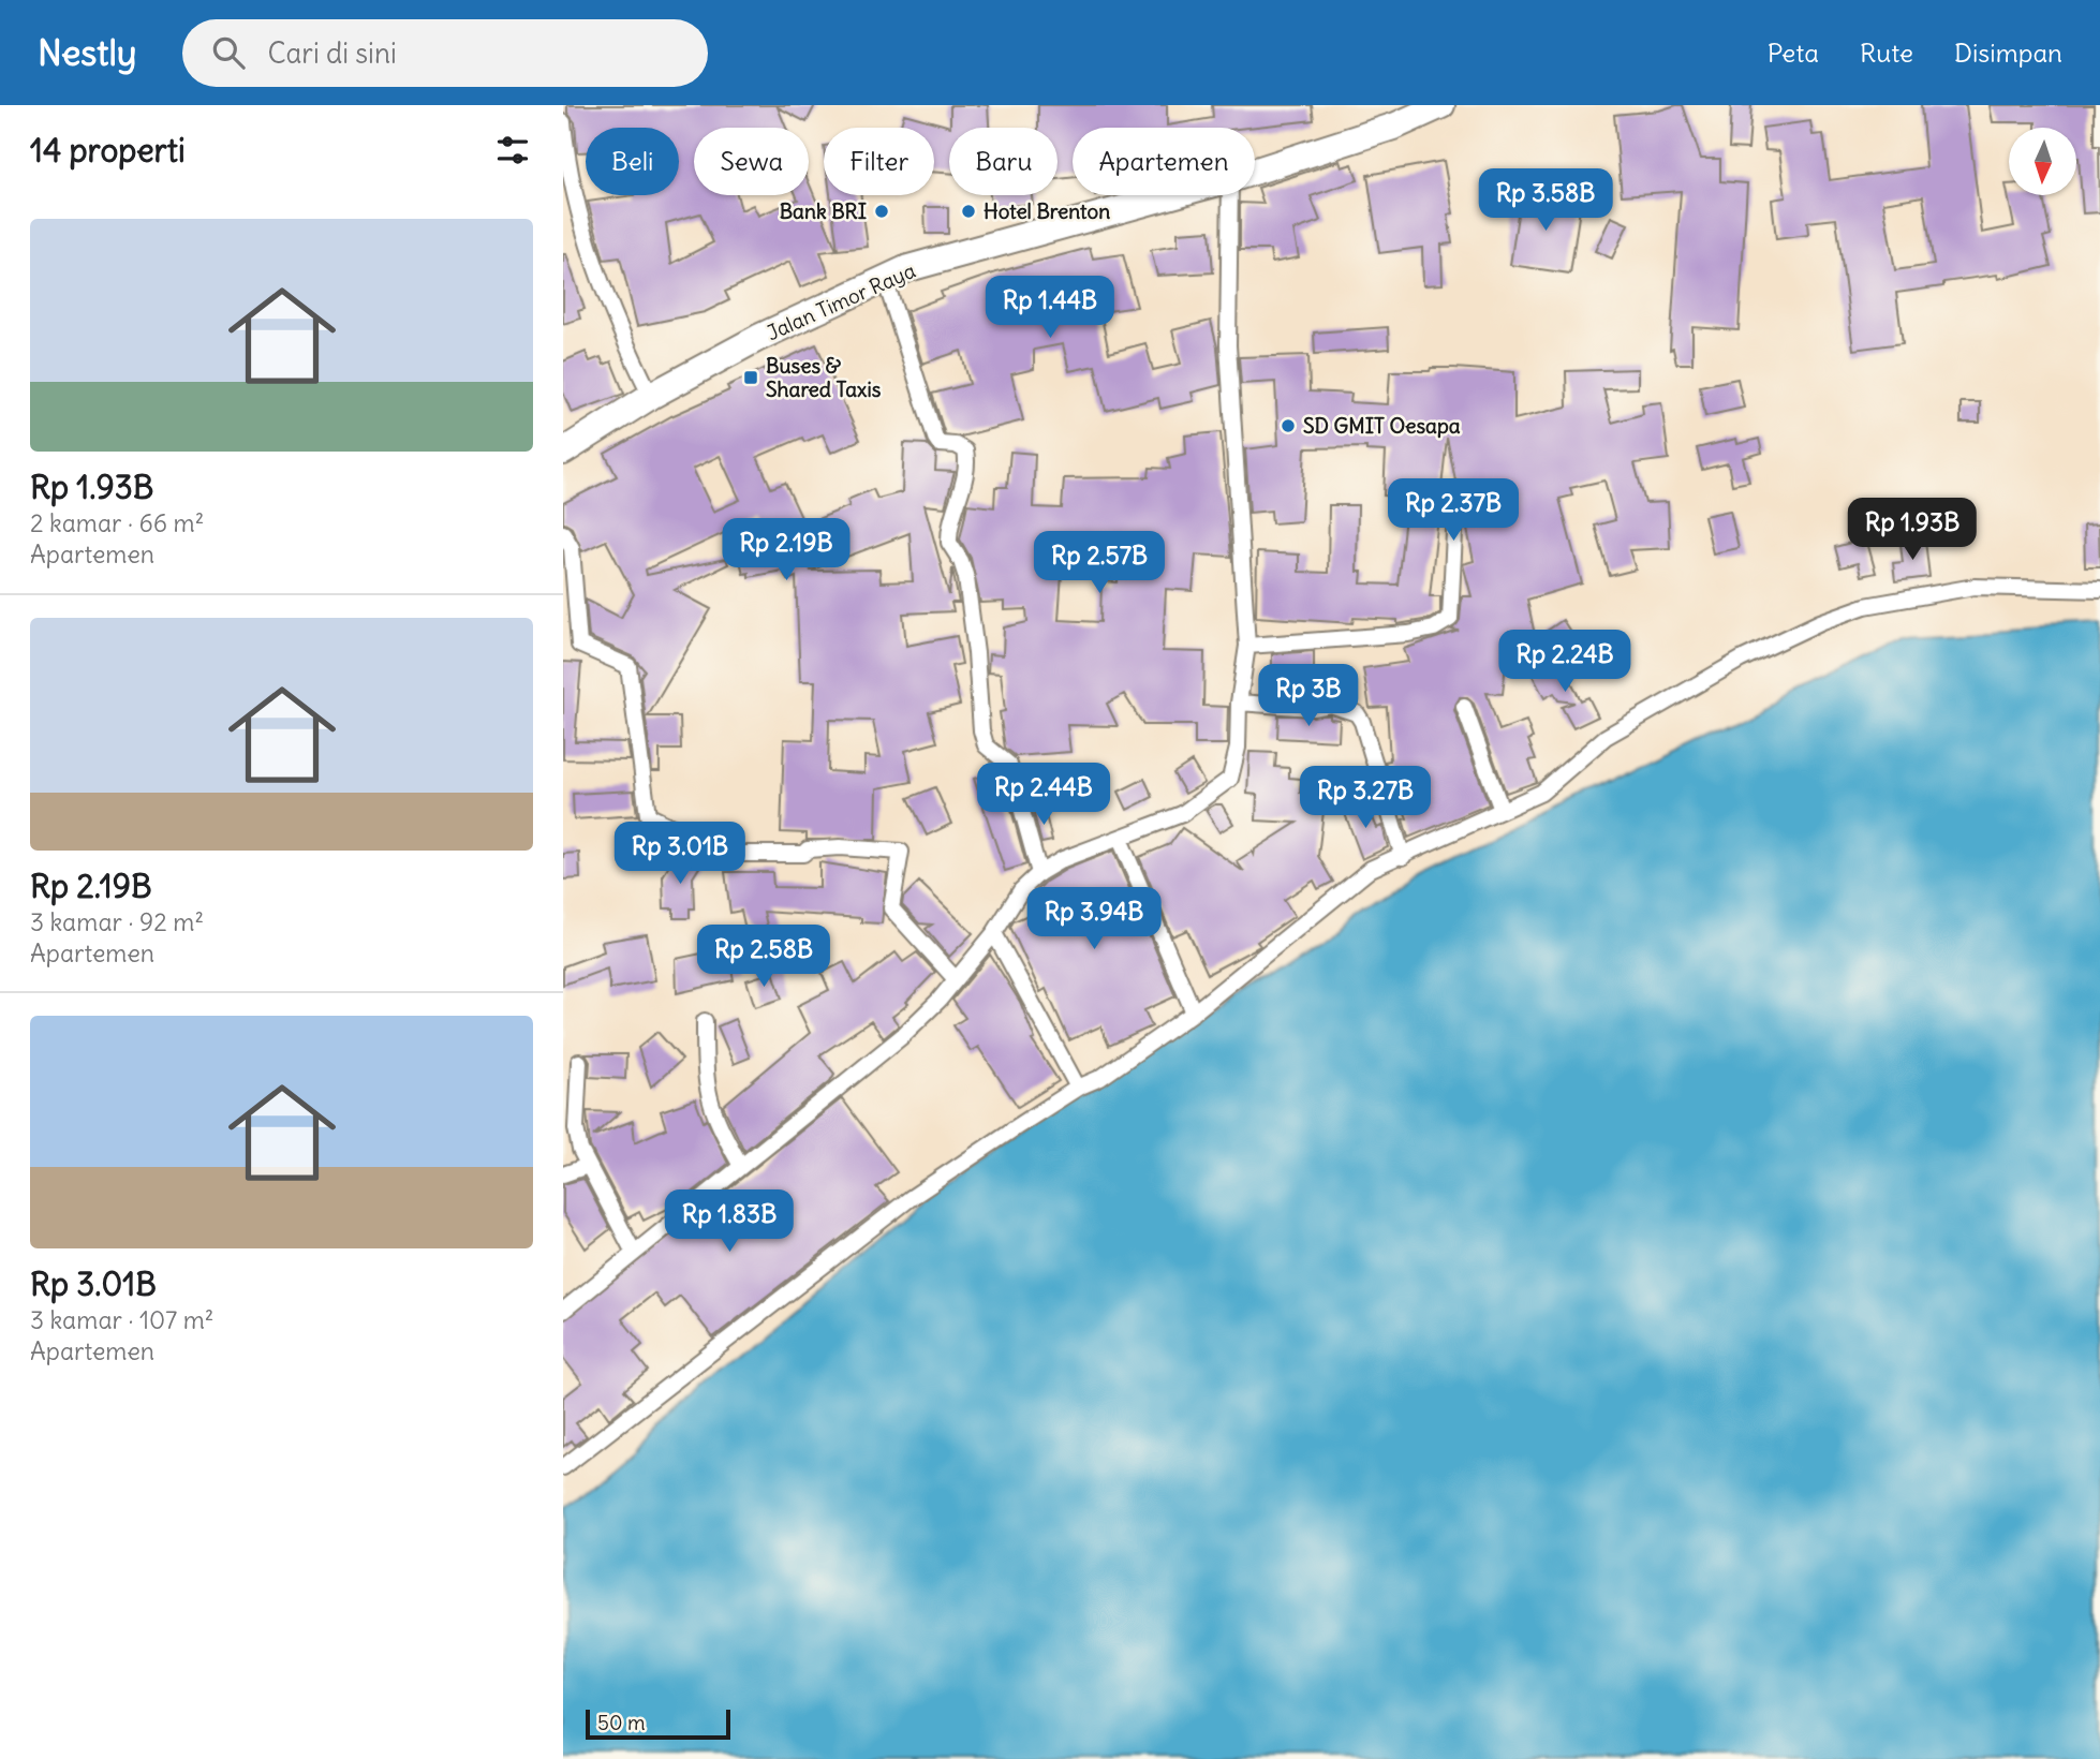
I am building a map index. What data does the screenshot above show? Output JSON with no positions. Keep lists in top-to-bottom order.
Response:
{
  "streets": {
    "highway": ["Jalan Timor Raya"]
  },
  "places": {
    "other": ["Bank BRI", "Hotel Brenton", "SD GMIT Oesapa"],
    "transit": ["Buses & Shared Taxis"]
  },
  "scale_bar": "50 m",
  "north": "bottom",
  "page": {
    "header": "Nestly",
    "search": "Cari di sini",
    "nav": ["Peta", "Rute", "Disimpan"],
    "heading": "14 properti",
    "chip": [
      "Beli",
      "Sewa",
      "Filter",
      "Baru",
      "Apartemen"
    ],
    "price": [
      "Rp 3.58B",
      "Rp 1.44B",
      "Rp 2.37B",
      "Rp 1.93B",
      "Rp 2.19B",
      "Rp 2.57B",
      "Rp 2.24B",
      "Rp 3B",
      "Rp 2.44B",
      "Rp 3.27B",
      "Rp 3.01B",
      "Rp 3.94B",
      "Rp 2.58B",
      "Rp 1.83B"
    ],
    "list": [
      {
        "name": "Rp 1.93B",
        "note": "2 kamar · 66 m² · Apartemen"
      },
      {
        "name": "Rp 2.19B",
        "note": "3 kamar · 92 m² · Apartemen"
      },
      {
        "name": "Rp 3.01B",
        "note": "3 kamar · 107 m² · Apartemen"
      }
    ],
    "scale": "50 m"
  }
}
